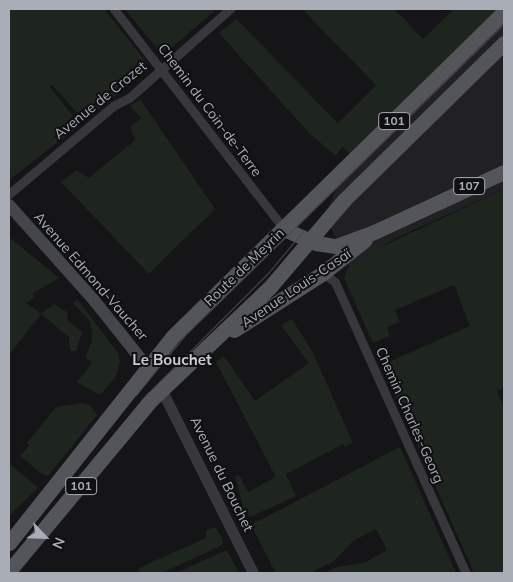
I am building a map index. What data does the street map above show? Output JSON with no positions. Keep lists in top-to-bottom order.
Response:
{
  "streets": {
    "main road": [
      "101",
      "107",
      "Route de Meyrin",
      "Avenue Edmond-Vaucher",
      "Avenue Louis-Casaï"
    ],
    "street": [
      "Avenue de Crozet",
      "Chemin du Coin-de-Terre",
      "Chemin Charles-Georg",
      "Avenue du Bouchet"
    ]
  },
  "crossings": [
    ["Avenue de Crozet", "Chemin du Coin-de-Terre"],
    ["Chemin du Coin-de-Terre", "Route de Meyrin"],
    ["Chemin du Coin-de-Terre", "Avenue Louis-Casaï"],
    ["Route de Meyrin", "Avenue Edmond-Vaucher"],
    ["Route de Meyrin", "Avenue Louis-Casaï"],
    ["Route de Meyrin", "Avenue du Bouchet"],
    ["Avenue Louis-Casaï", "Chemin Charles-Georg"]
  ],
  "districts": ["Le Bouchet"],
  "north": "bottom right"
}
